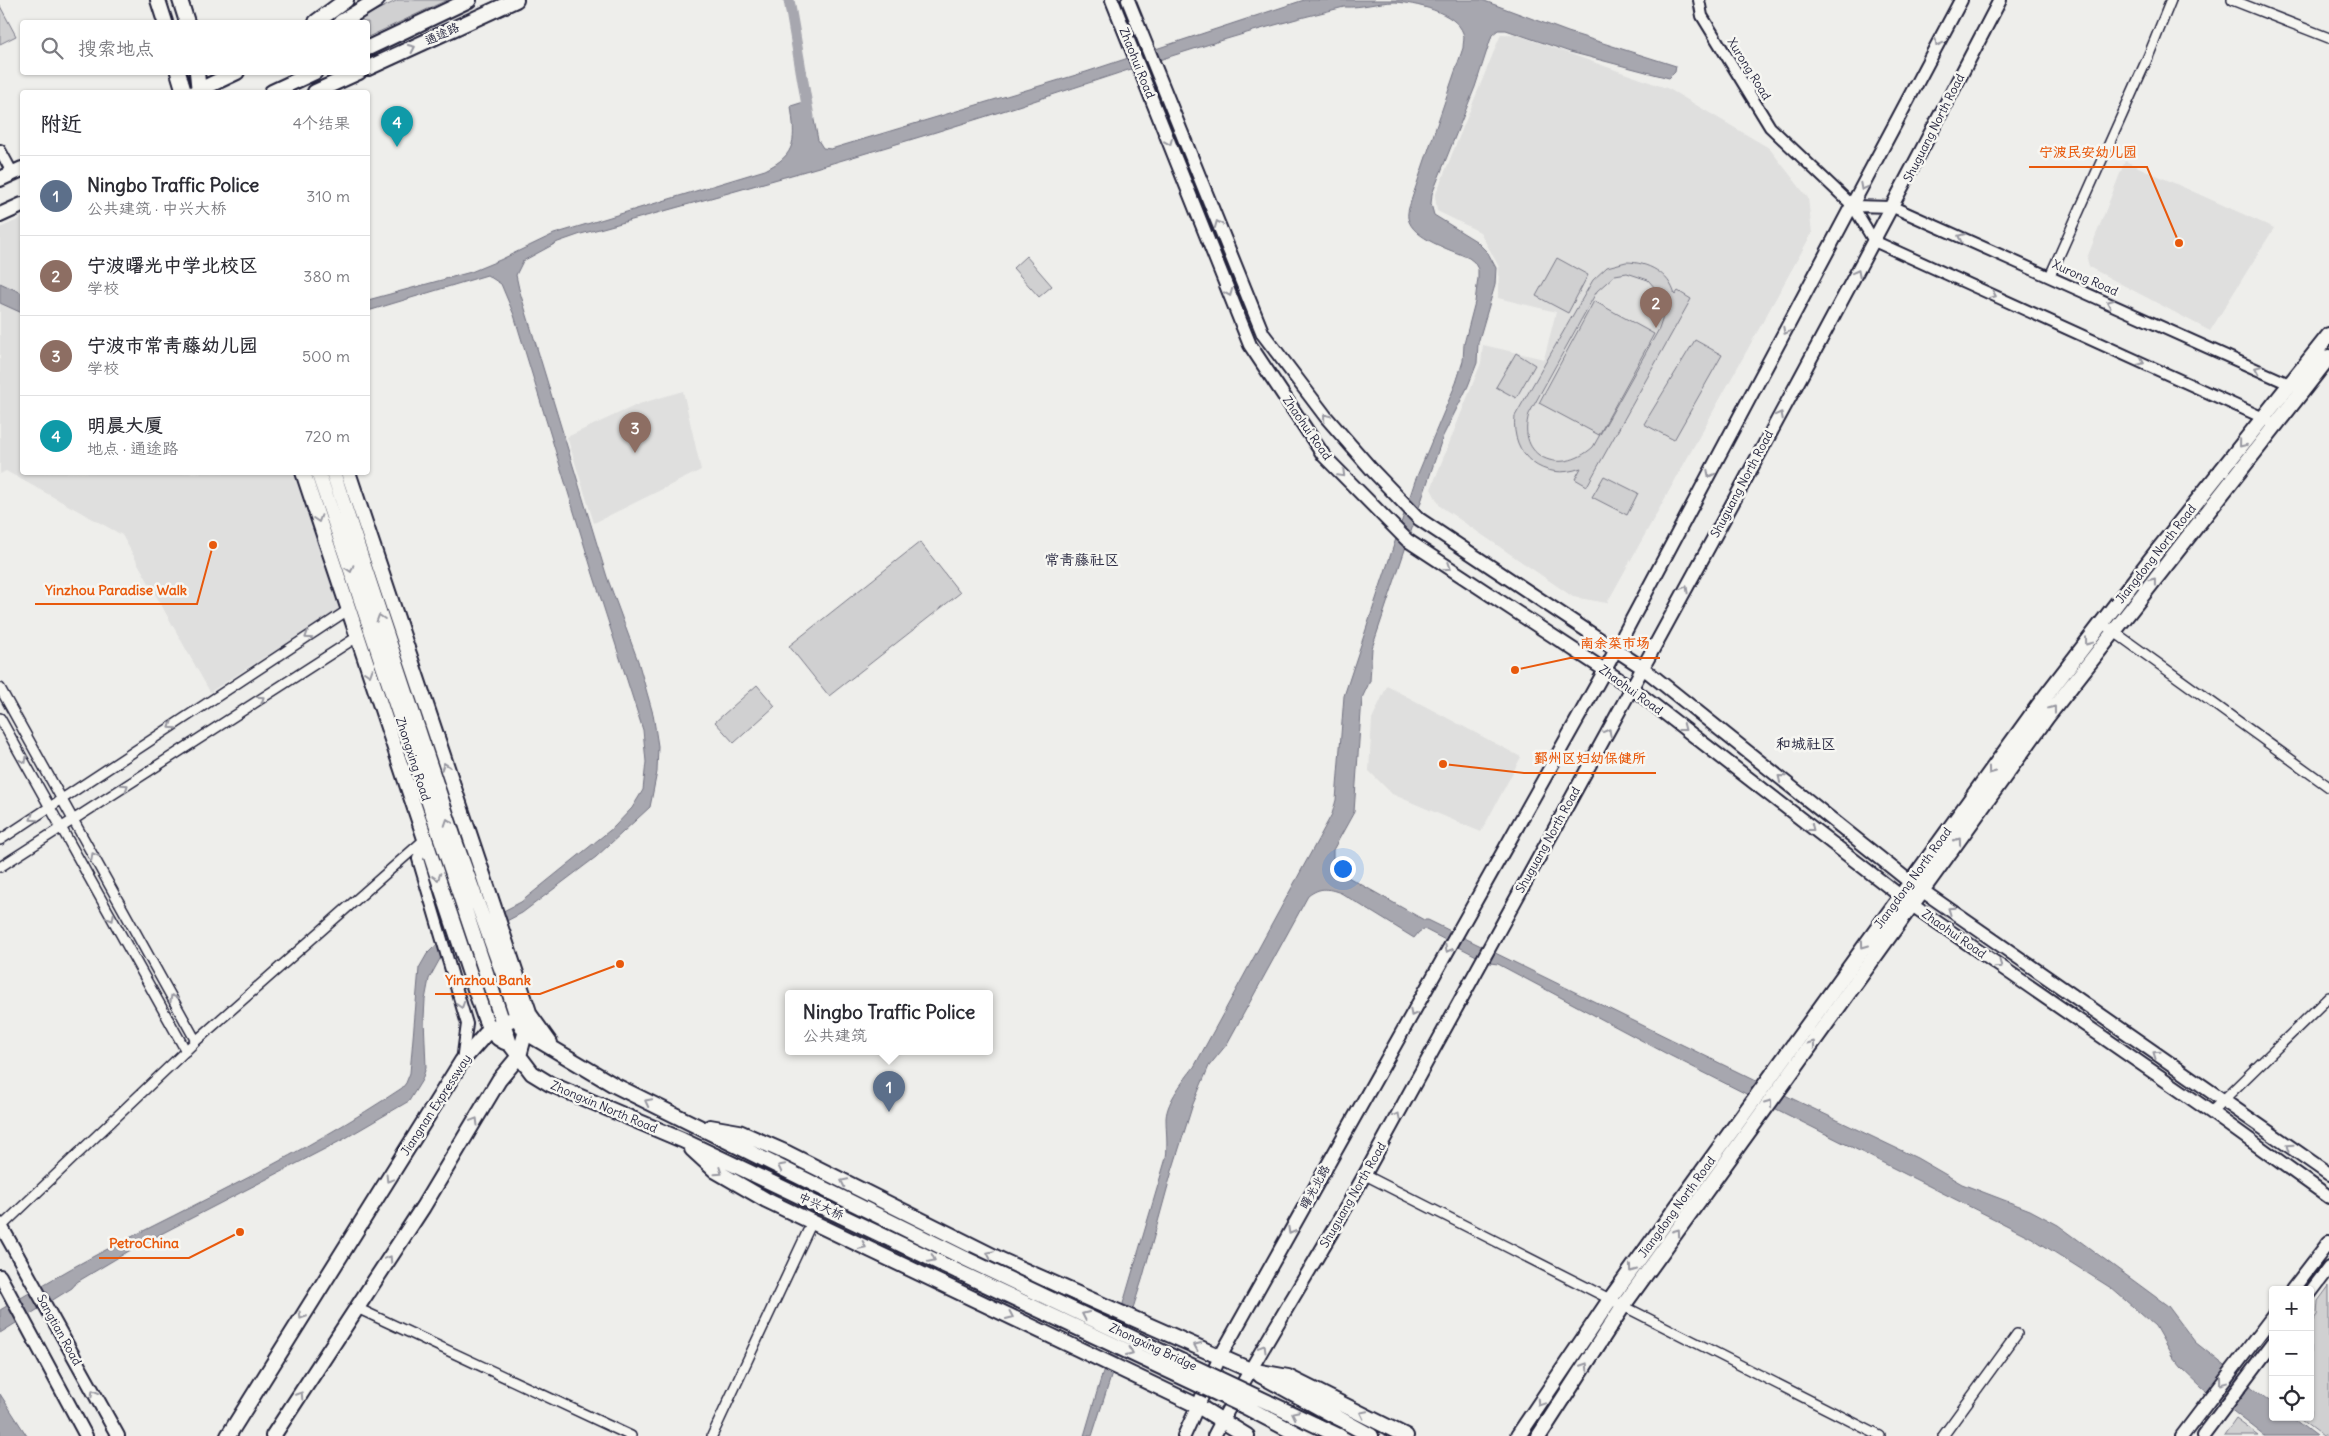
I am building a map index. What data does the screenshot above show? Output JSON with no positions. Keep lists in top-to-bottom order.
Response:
{
  "streets": {
    "main road": [
      "通途路",
      "Zhaohui Road",
      "Shuguang North Road",
      "Jiangdong North Road",
      "Zhongxing Road",
      "Jiangnan Expressway",
      "Zhongxin North Road",
      "曙光北路",
      "中兴大桥",
      "Sangtian Road",
      "Zhongxing Bridge"
    ],
    "street": ["Xurong Road"]
  },
  "crossings": [
    ["Zhaohui Road", "Shuguang North Road"],
    ["Zhaohui Road", "Jiangdong North Road"],
    ["Zhaohui Road", "曙光北路"],
    ["Xurong Road", "Shuguang North Road"],
    ["Xurong Road", "Jiangdong North Road"],
    ["Zhongxing Road", "Jiangnan Expressway"],
    ["Zhongxing Road", "Zhongxin North Road"],
    ["Zhongxin North Road", "中兴大桥"],
    ["中兴大桥", "Zhongxing Bridge"]
  ],
  "one_way": ["曙光北路"],
  "districts": ["常青藤社区", "和城社区"],
  "places": [
    "宁波民安幼儿园",
    "Yinzhou Paradise Walk",
    "南余菜市场",
    "鄞州区妇幼保健所",
    "Yinzhou Bank",
    "PetroChina"
  ],
  "page": {
    "search": "搜索地点",
    "heading": ["附近", "4个结果"],
    "pins": [
      "4",
      "2",
      "3",
      "1"
    ],
    "list": [
      {
        "mark": "1",
        "name": "Ningbo Traffic Police",
        "note": "公共建筑 · 中兴大桥",
        "value": "310 m"
      },
      {
        "mark": "2",
        "name": "宁波曙光中学北校区",
        "note": "学校",
        "value": "380 m"
      },
      {
        "mark": "3",
        "name": "宁波市常青藤幼儿园",
        "note": "学校",
        "value": "500 m"
      },
      {
        "mark": "4",
        "name": "明晨大厦",
        "note": "地点 · 通途路",
        "value": "720 m"
      }
    ],
    "popup": ["Ningbo Traffic Police", "公共建筑"],
    "map_buttons": ["+", "−"]
  }
}
